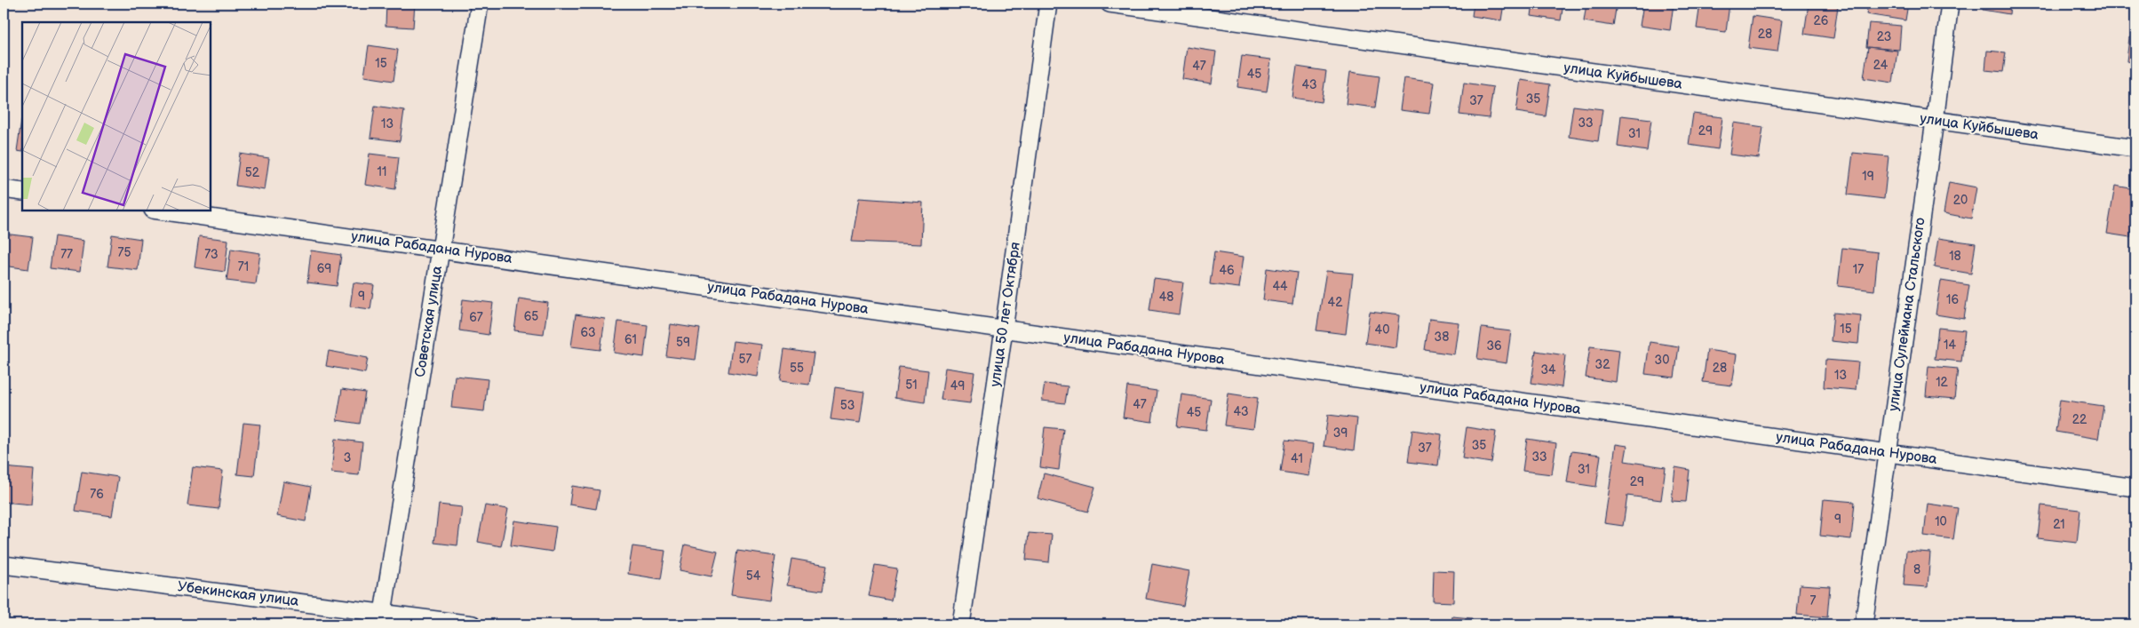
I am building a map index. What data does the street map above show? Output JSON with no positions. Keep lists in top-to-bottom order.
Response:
{
  "streets": {
    "street": [
      "улица Куйбышева",
      "улица Рабадана Нурова",
      "улица 50 лет Октября",
      "улица Сулеймана Стальского",
      "Советская улица",
      "Убекинская улица"
    ]
  },
  "crossings": [
    ["улица Куйбышева", "улица Сулеймана Стальского"],
    ["улица Рабадана Нурова", "улица 50 лет Октября"],
    ["улица Рабадана Нурова", "улица Сулеймана Стальского"],
    ["улица Рабадана Нурова", "Советская улица"],
    ["Советская улица", "Убекинская улица"]
  ],
  "house_numbers": [
    "26",
    "28",
    "23",
    "15",
    "24",
    "47",
    "45",
    "43",
    "35",
    "37",
    "33",
    "13",
    "29",
    "31",
    "11",
    "52",
    "19",
    "20",
    "75",
    "77",
    "73",
    "18",
    "71",
    "69",
    "17",
    "46",
    "44",
    "9",
    "48",
    "16",
    "42",
    "65",
    "67",
    "15",
    "40",
    "63",
    "38",
    "61",
    "59",
    "14",
    "36",
    "57",
    "30",
    "32",
    "55",
    "28",
    "34",
    "13",
    "12",
    "51",
    "49",
    "47",
    "53",
    "43",
    "45",
    "22",
    "39",
    "35",
    "37",
    "33",
    "3",
    "41",
    "31",
    "29",
    "76",
    "9",
    "10",
    "21",
    "8",
    "54",
    "7"
  ]
}
